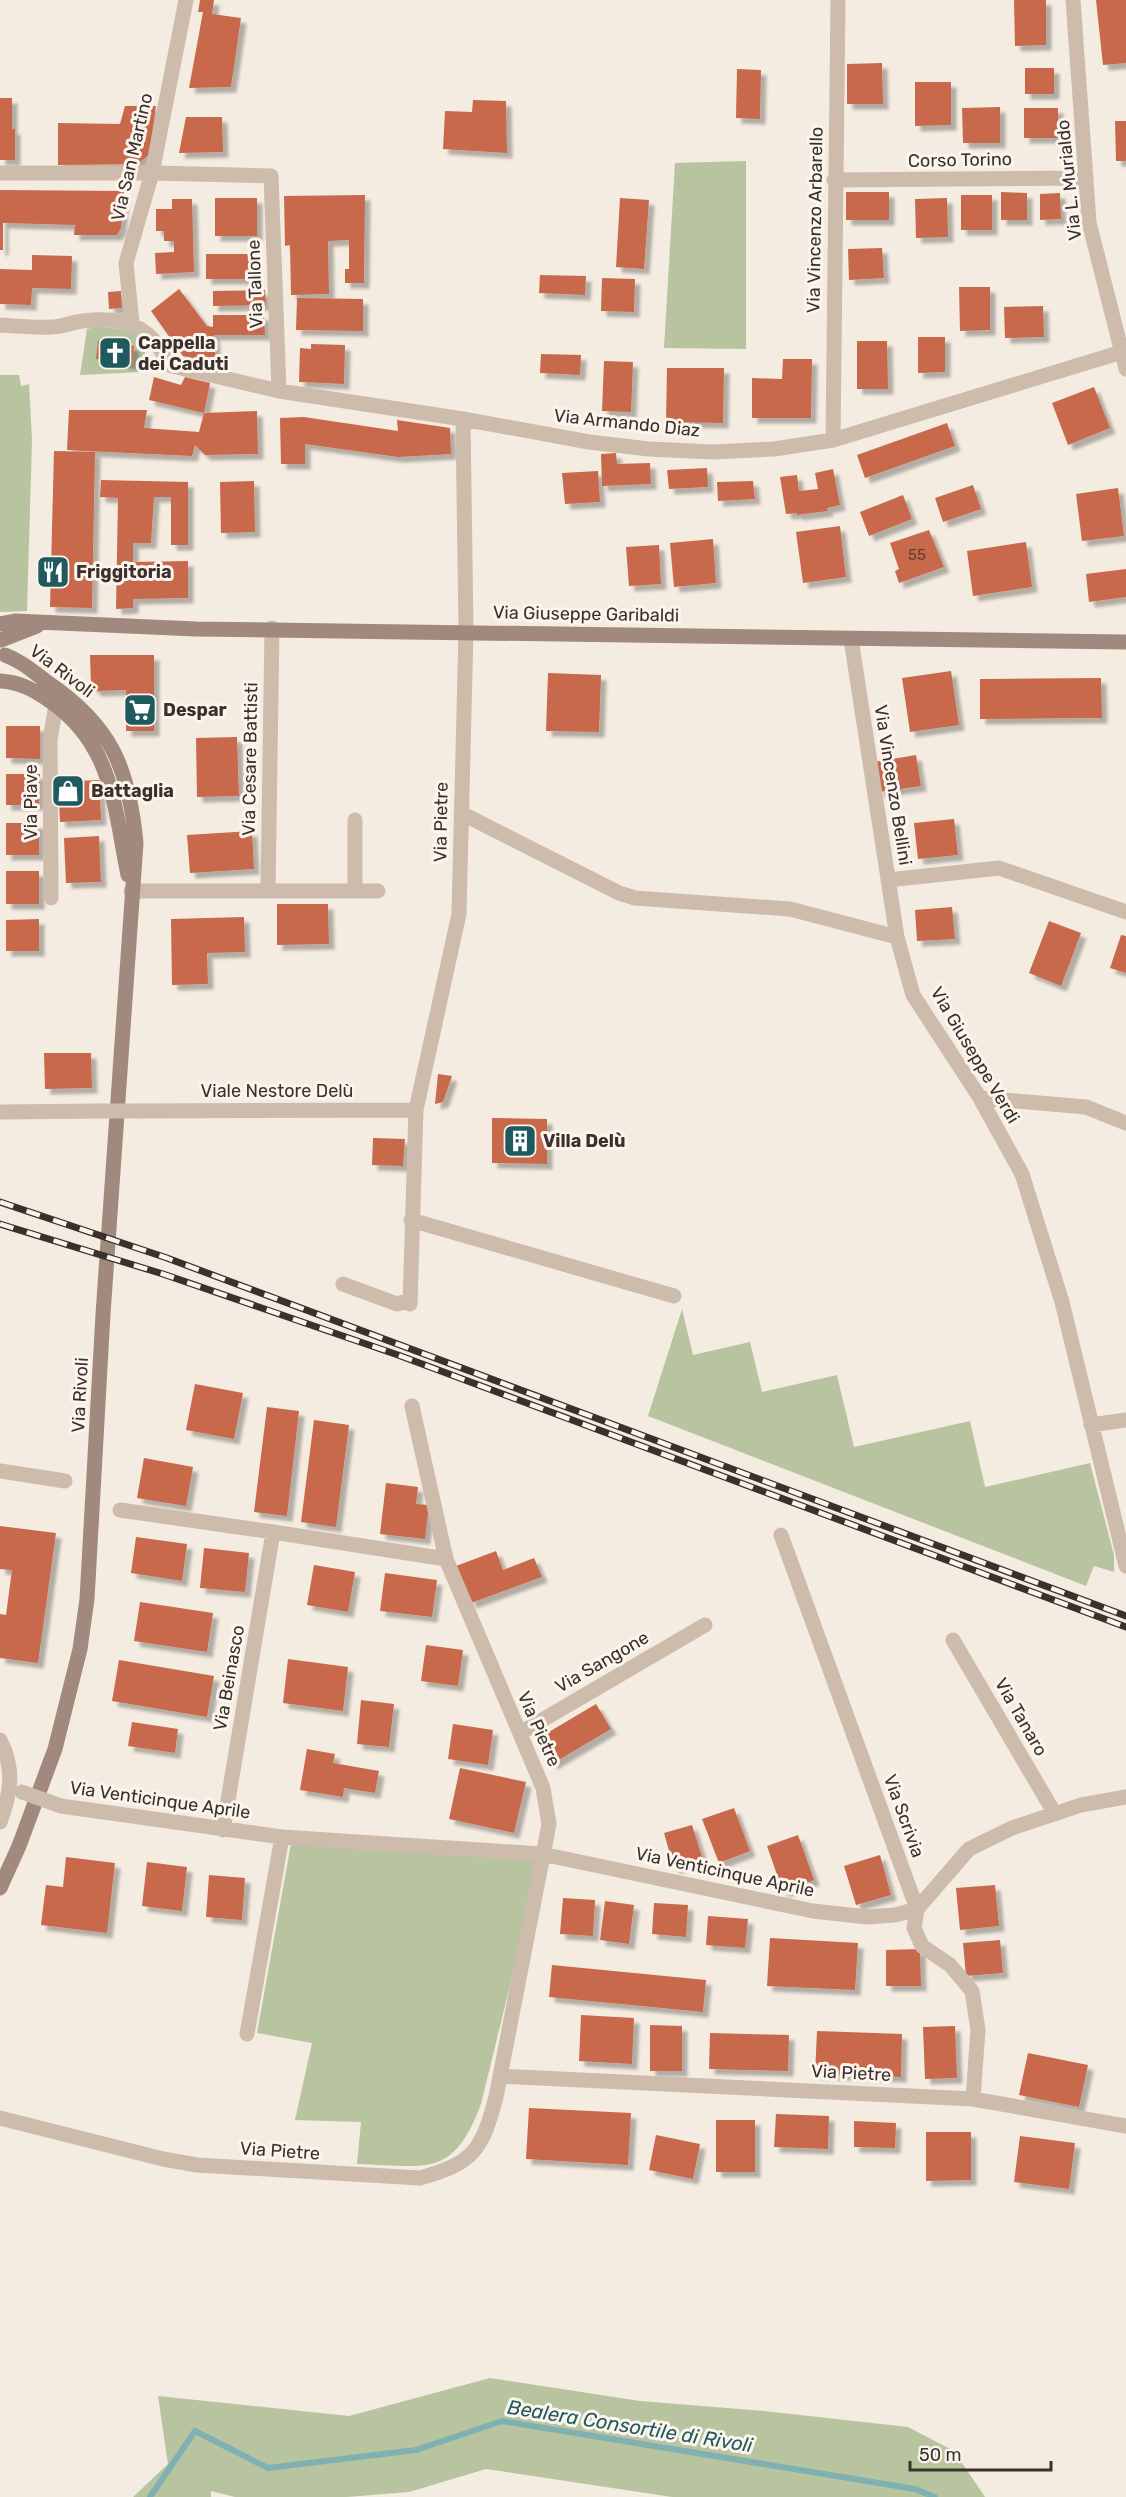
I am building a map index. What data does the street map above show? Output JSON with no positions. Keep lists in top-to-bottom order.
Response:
{
  "streets": {
    "street": [
      "Via San Martino",
      "Corso Torino",
      "Via L. Murialdo",
      "Via Vincenzo Arbarello",
      "Via Tallone",
      "Via Armando Diaz",
      "Via Giuseppe Garibaldi",
      "Via Rivoli",
      "Via Cesare Battisti",
      "Via Vincenzo Bellini",
      "Via Piave",
      "Via Pietre",
      "Via Giuseppe Verdi",
      "Viale Nestore Delù",
      "Via Sangone",
      "Via Beinasco",
      "Via Tanaro",
      "Via Venticinque Aprile",
      "Via Scrivia"
    ]
  },
  "crossings": [
    ["Via San Martino", "Via Tallone"],
    ["Via San Martino", "Via Armando Diaz"],
    ["Corso Torino", "Via L. Murialdo"],
    ["Corso Torino", "Via Vincenzo Arbarello"],
    ["Via L. Murialdo", "Via Armando Diaz"],
    ["Via Vincenzo Arbarello", "Via Armando Diaz"],
    ["Via Tallone", "Via Armando Diaz"],
    ["Via Armando Diaz", "Via Pietre"],
    ["Via Giuseppe Garibaldi", "Via Rivoli"],
    ["Via Giuseppe Garibaldi", "Via Cesare Battisti"],
    ["Via Giuseppe Garibaldi", "Via Vincenzo Bellini"],
    ["Via Giuseppe Garibaldi", "Via Pietre"],
    ["Via Rivoli", "Via Piave"],
    ["Via Vincenzo Bellini", "Via Giuseppe Verdi"],
    ["Via Pietre", "Viale Nestore Delù"],
    ["Via Pietre", "Via Sangone"],
    ["Via Pietre", "Via Venticinque Aprile"],
    ["Via Pietre", "Via Scrivia"],
    ["Via Beinasco", "Via Venticinque Aprile"],
    ["Via Venticinque Aprile", "Via Scrivia"]
  ],
  "water": ["Bealera Consortile di Rivoli"],
  "places": {
    "church": ["Cappella dei Caduti"],
    "restaurant": ["Friggitoria"],
    "supermarket": ["Despar"],
    "shop": ["Battaglia"],
    "building": ["Villa Delù"]
  },
  "house_numbers": ["55"],
  "scale_bar": "50 m"
}
